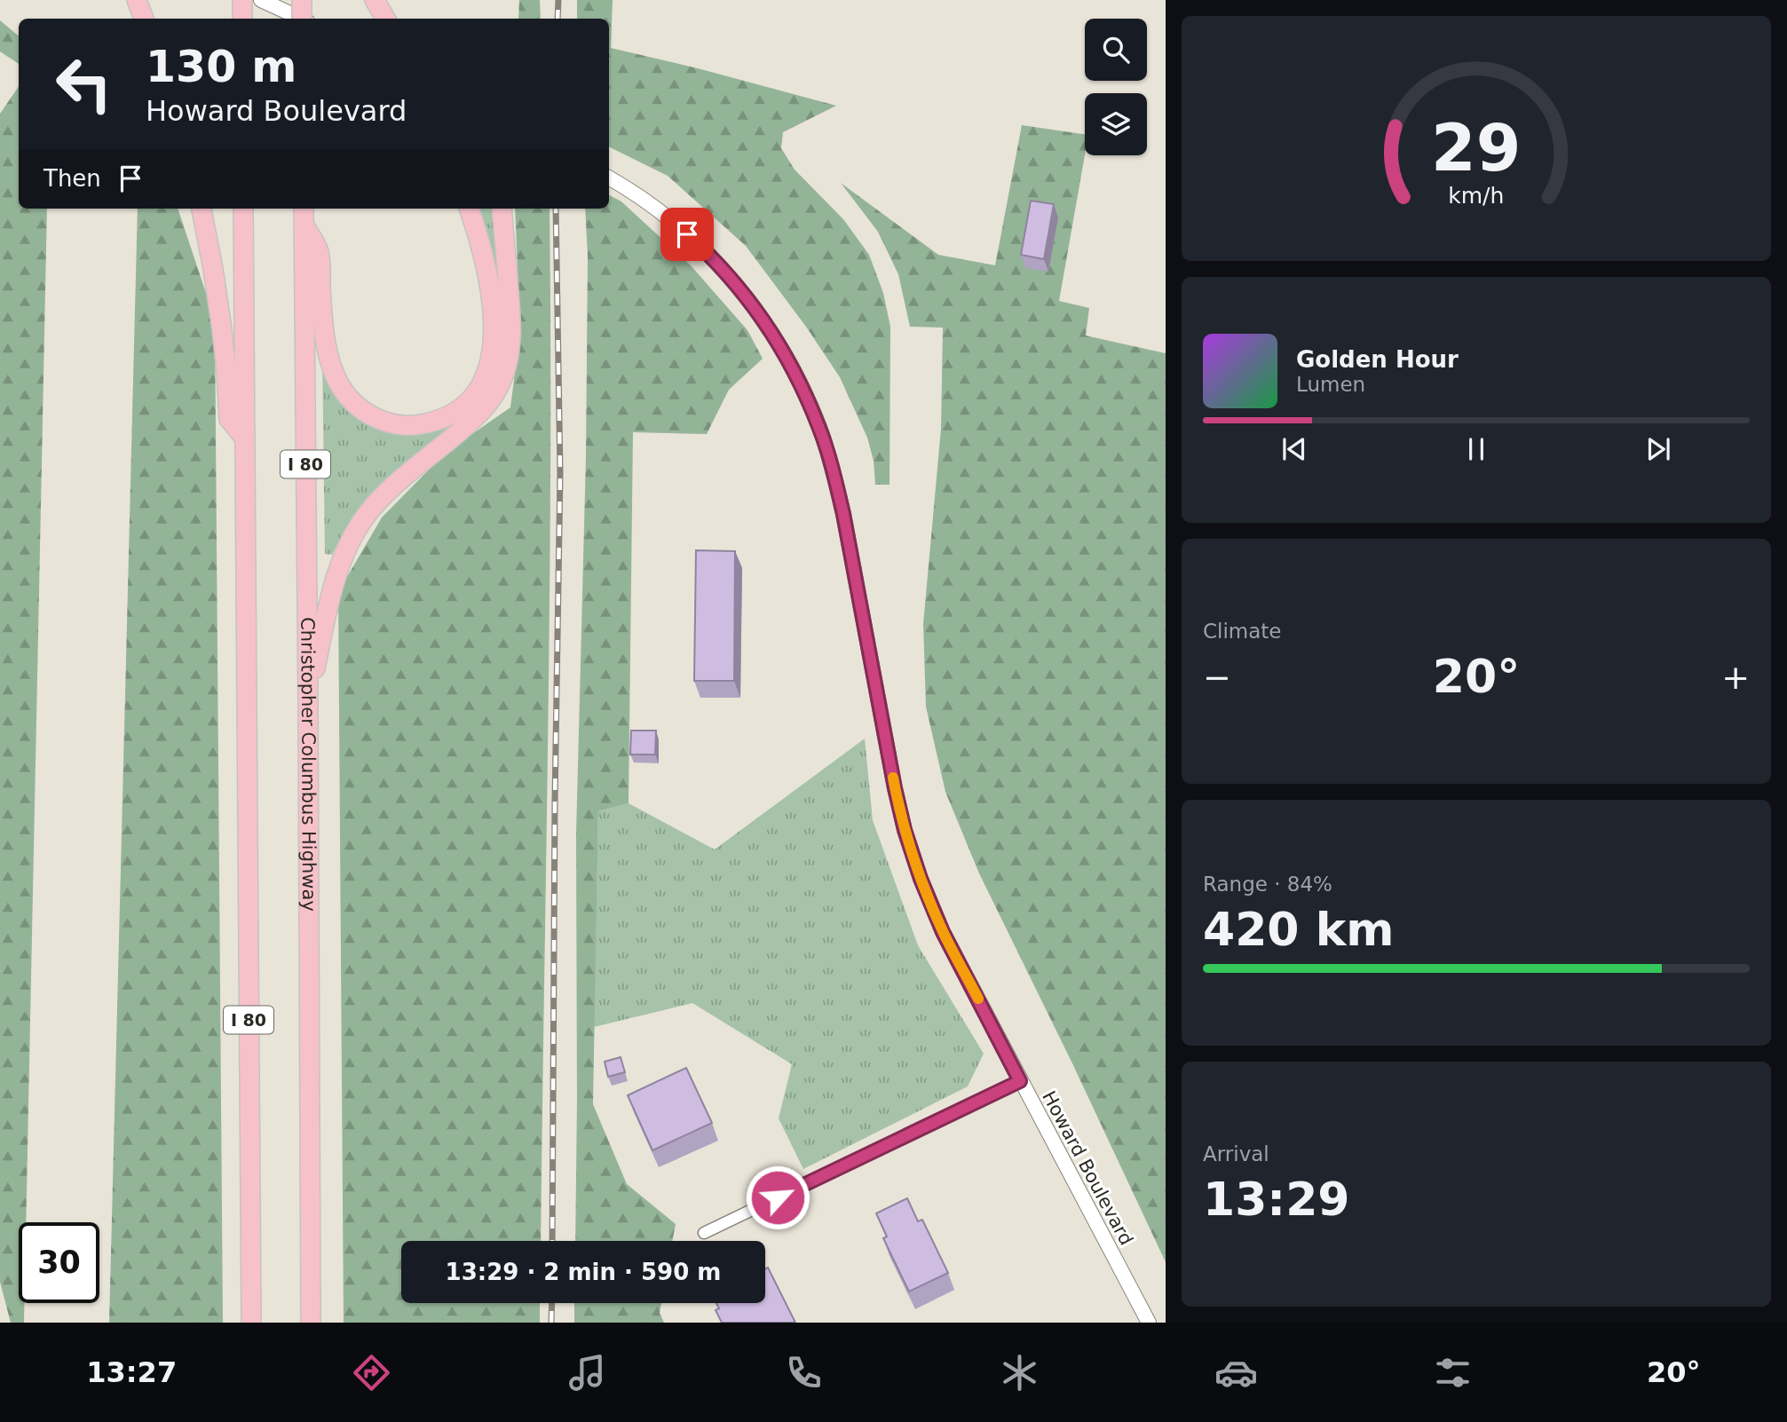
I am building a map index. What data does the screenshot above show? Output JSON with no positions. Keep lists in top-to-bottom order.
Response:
{
  "streets": {
    "highway": ["I 80", "Christopher Columbus Highway"],
    "main road": ["Howard Boulevard"]
  },
  "page": {
    "turn": ["130 m", "Howard Boulevard"],
    "then": "Then",
    "song": ["Golden Hour", "Lumen"],
    "tile": [
      "Climate",
      ["Range · 84%", "420 km"],
      ["Arrival", "13:29"]
    ],
    "heat": ["−", "20°", "+"],
    "limit": "30",
    "trip": "13:29 · 2 min · 590 m",
    "tabs": ["13:27", "20°"],
    "gauge": ["29", "km/h"]
  }
}
